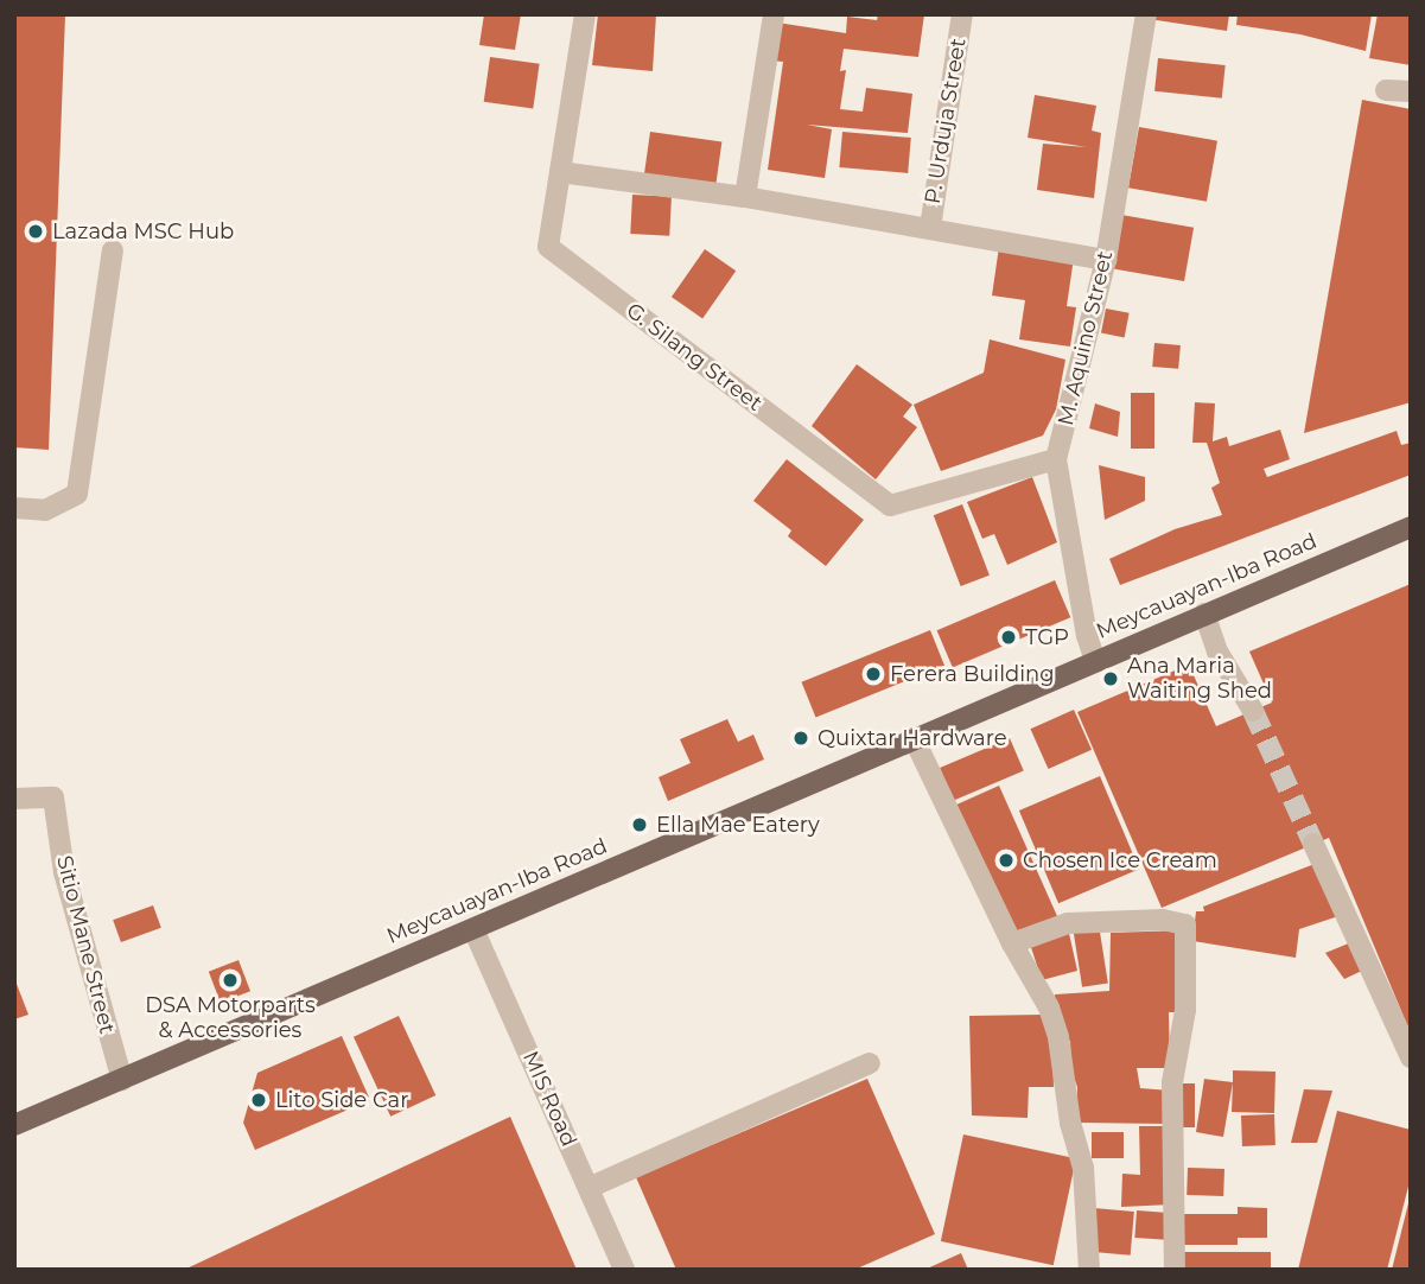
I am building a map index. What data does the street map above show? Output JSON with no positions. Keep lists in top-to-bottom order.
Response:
{
  "streets": {
    "main road": ["Meycauayan-Iba Road"],
    "street": [
      "P. Urduja Street",
      "M. Aquino Street",
      "G. Silang Street",
      "Sitio Mane Street",
      "MIS Road"
    ]
  },
  "crossings": [
    ["M. Aquino Street", "G. Silang Street"],
    ["M. Aquino Street", "Meycauayan-Iba Road"],
    ["Meycauayan-Iba Road", "Sitio Mane Street"],
    ["Meycauayan-Iba Road", "MIS Road"]
  ],
  "places": [
    "Lazada MSC Hub",
    "TGP",
    "Ferera Building",
    "Ana Maria Waiting Shed",
    "Quixtar Hardware",
    "Ella Mae Eatery",
    "Chosen Ice Cream",
    "DSA Motorparts & Accessories",
    "Lito Side Car"
  ]
}
